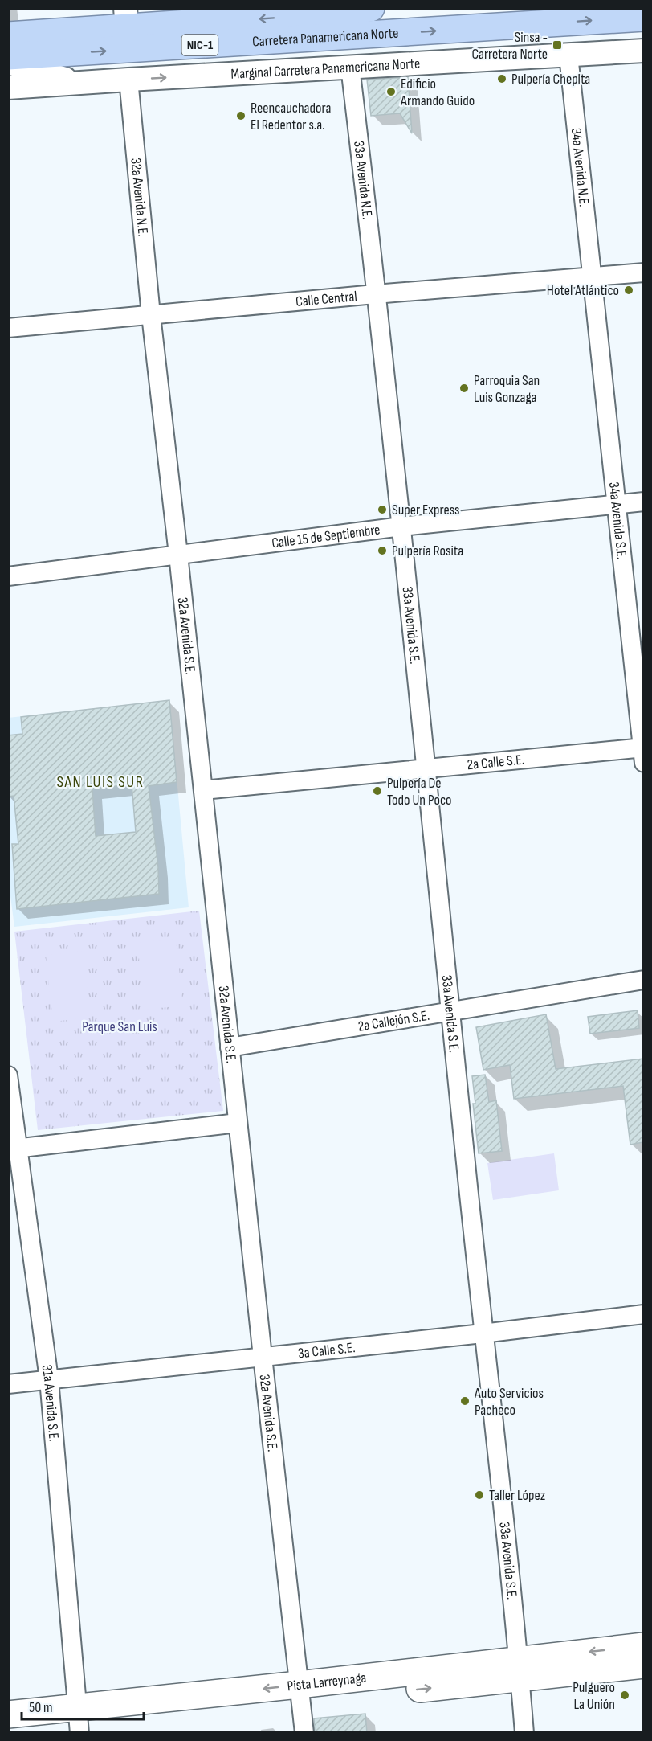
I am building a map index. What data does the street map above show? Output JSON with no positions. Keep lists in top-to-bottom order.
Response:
{
  "streets": {
    "highway": ["Carretera Panamericana Norte", "NIC-1"],
    "main road": ["Pista Larreynaga"],
    "street": [
      "Marginal Carretera Panamericana Norte",
      "34a Avenida N.E.",
      "33a Avenida N.E.",
      "32a Avenida N.E.",
      "Calle Central",
      "34a Avenida S.E.",
      "Calle 15 de Septiembre",
      "33a Avenida S.E.",
      "32a Avenida S.E.",
      "2a Calle S.E.",
      "2a Callejón S.E.",
      "3a Calle S.E.",
      "31a Avenida S.E."
    ]
  },
  "crossings": [
    ["Marginal Carretera Panamericana Norte", "34a Avenida N.E."],
    ["Marginal Carretera Panamericana Norte", "33a Avenida N.E."],
    ["Marginal Carretera Panamericana Norte", "32a Avenida N.E."],
    ["34a Avenida N.E.", "Calle Central"],
    ["34a Avenida N.E.", "34a Avenida S.E."],
    ["33a Avenida N.E.", "Calle Central"],
    ["33a Avenida N.E.", "33a Avenida S.E."],
    ["32a Avenida N.E.", "Calle Central"],
    ["32a Avenida N.E.", "32a Avenida S.E."],
    ["Calle Central", "34a Avenida S.E."],
    ["Calle Central", "33a Avenida S.E."],
    ["Calle Central", "32a Avenida S.E."],
    ["34a Avenida S.E.", "Calle 15 de Septiembre"],
    ["34a Avenida S.E.", "2a Calle S.E."],
    ["Calle 15 de Septiembre", "33a Avenida S.E."],
    ["Calle 15 de Septiembre", "32a Avenida S.E."],
    ["33a Avenida S.E.", "2a Calle S.E."],
    ["33a Avenida S.E.", "2a Callejón S.E."],
    ["33a Avenida S.E.", "3a Calle S.E."],
    ["33a Avenida S.E.", "Pista Larreynaga"],
    ["32a Avenida S.E.", "2a Calle S.E."],
    ["32a Avenida S.E.", "2a Callejón S.E."],
    ["32a Avenida S.E.", "3a Calle S.E."],
    ["32a Avenida S.E.", "Pista Larreynaga"],
    ["3a Calle S.E.", "31a Avenida S.E."],
    ["31a Avenida S.E.", "Pista Larreynaga"]
  ],
  "districts": ["SAN LUIS SUR"],
  "parks": ["Parque San Luis"],
  "places": {
    "transit": ["Sinsa - Carretera Norte"],
    "other": [
      "Pulpería Chepita",
      "Edificio Armando Guido",
      "Reencauchadora El Redentor s.a.",
      "Hotel Atlántico",
      "Parroquia San Luis Gonzaga",
      "Super Express",
      "Pulpería Rosita",
      "Pulpería De Todo Un Poco",
      "Auto Servicios Pacheco",
      "Taller López",
      "Pulguero La Unión"
    ]
  },
  "scale_bar": "50 m"
}
